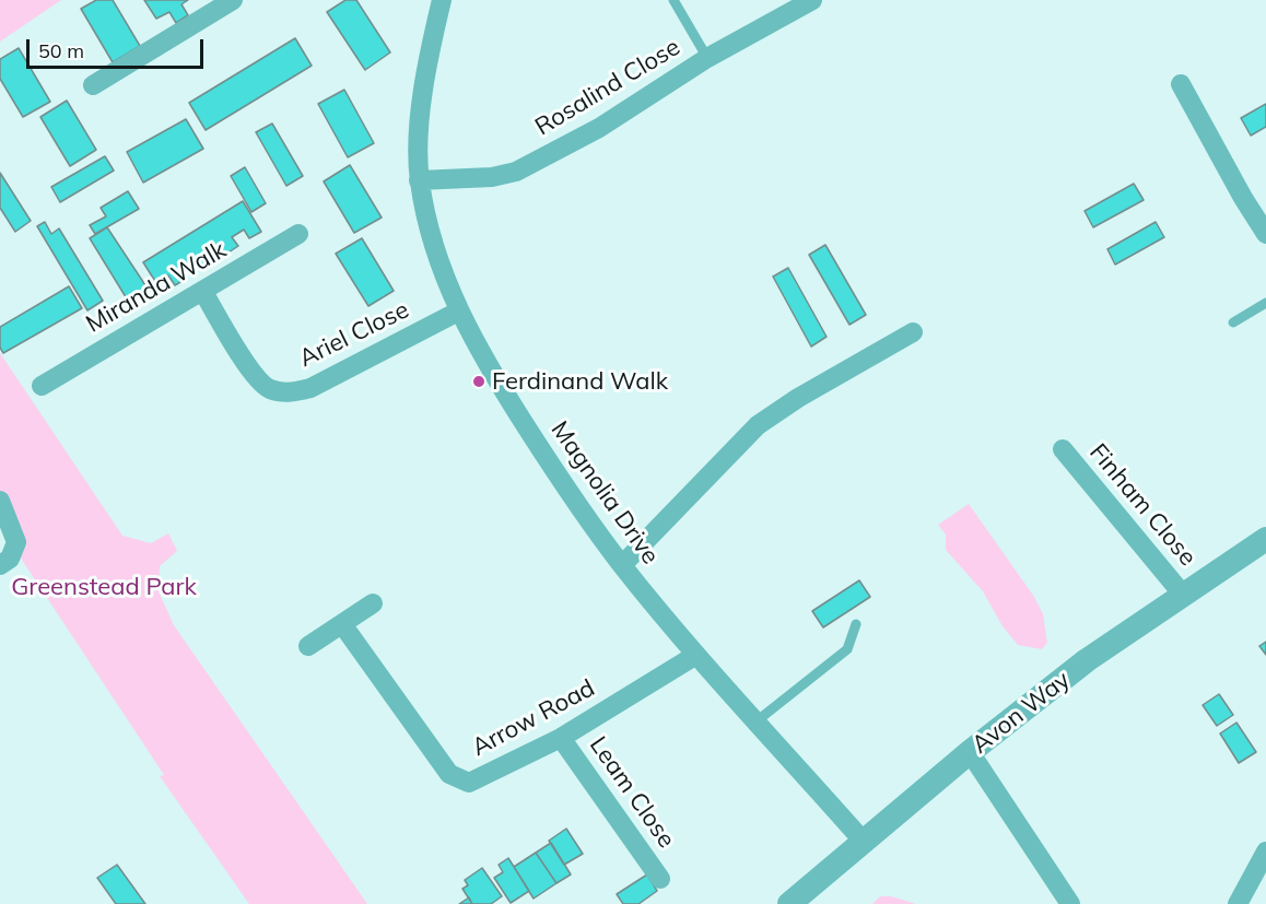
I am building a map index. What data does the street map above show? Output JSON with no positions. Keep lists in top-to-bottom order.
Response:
{
  "streets": {
    "street": [
      "Rosalind Close",
      "Miranda Walk",
      "Ariel Close",
      "Magnolia Drive",
      "Finham Close",
      "Avon Way",
      "Arrow Road",
      "Leam Close"
    ]
  },
  "crossings": [
    ["Rosalind Close", "Magnolia Drive"],
    ["Miranda Walk", "Ariel Close"],
    ["Ariel Close", "Magnolia Drive"],
    ["Magnolia Drive", "Avon Way"],
    ["Magnolia Drive", "Arrow Road"],
    ["Finham Close", "Avon Way"],
    ["Arrow Road", "Leam Close"]
  ],
  "parks": ["Greenstead Park"],
  "places": ["Ferdinand Walk"],
  "scale_bar": "50 m"
}
